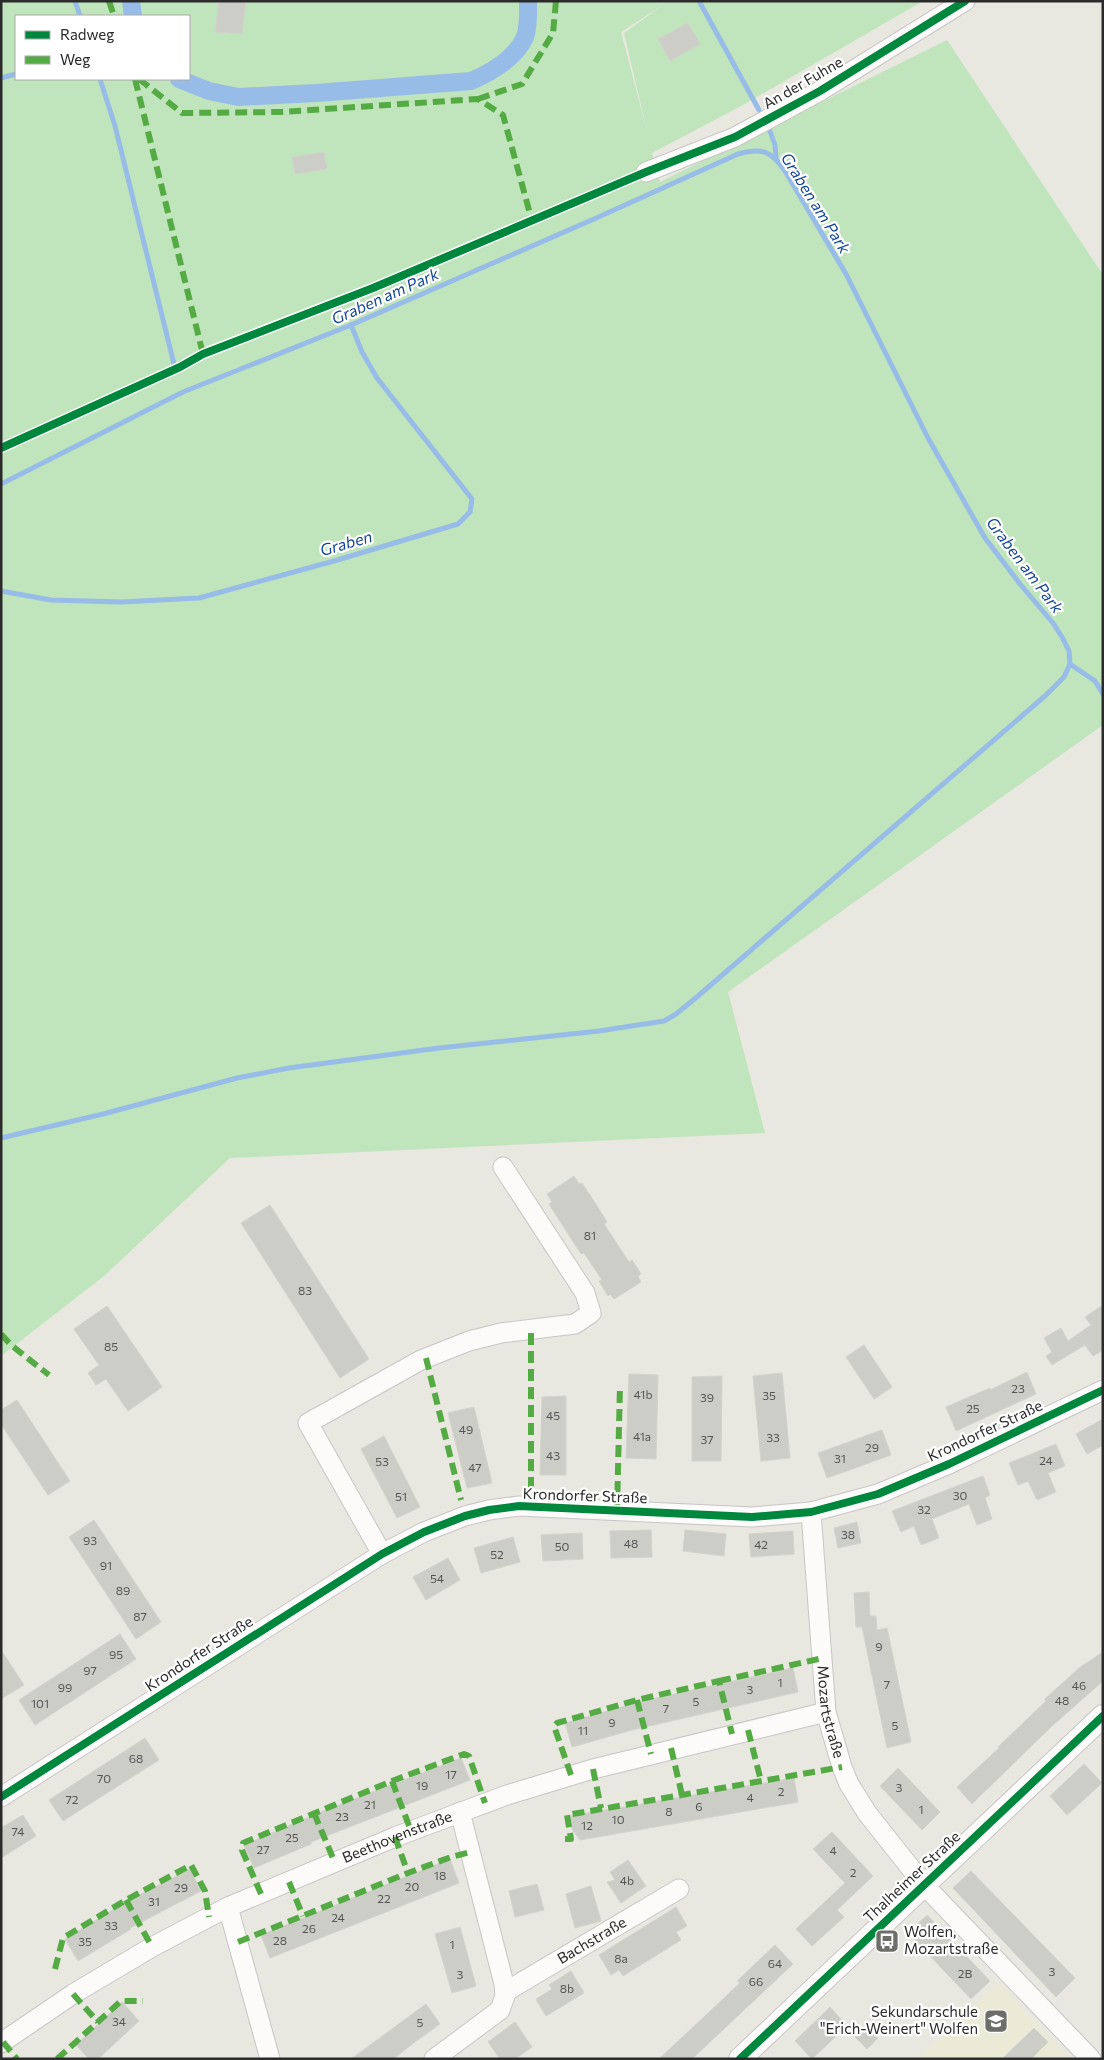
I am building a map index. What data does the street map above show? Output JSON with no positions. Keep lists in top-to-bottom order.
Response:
{
  "streets": {
    "street": [
      "An der Fuhne",
      "Krondorfer Straße",
      "Mozartstraße",
      "Beethovenstraße",
      "Thalheimer Straße",
      "Bachstraße"
    ]
  },
  "crossings": [
    ["Krondorfer Straße", "Mozartstraße"],
    ["Mozartstraße", "Beethovenstraße"],
    ["Mozartstraße", "Thalheimer Straße"]
  ],
  "water": ["Graben am Park", "Graben"],
  "places": {
    "bus stop": ["Wolfen, Mozartstraße"],
    "school or university": ["Sekundarschule \"Erich-Weinert\" Wolfen"]
  },
  "house_numbers": [
    "81",
    "83",
    "85",
    "23",
    "41b",
    "35",
    "39",
    "25",
    "45",
    "49",
    "41a",
    "33",
    "37",
    "29",
    "43",
    "31",
    "24",
    "53",
    "47",
    "30",
    "51",
    "32",
    "38",
    "93",
    "48",
    "42",
    "50",
    "52",
    "91",
    "54",
    "89",
    "87",
    "9",
    "95",
    "97",
    "1",
    "7",
    "46",
    "99",
    "3",
    "48",
    "5",
    "101",
    "7",
    "9",
    "5",
    "11",
    "68",
    "17",
    "70",
    "19",
    "3",
    "2",
    "4",
    "72",
    "21",
    "6",
    "1",
    "8",
    "23",
    "10",
    "12",
    "74",
    "25",
    "27",
    "4",
    "2",
    "18",
    "4b",
    "20",
    "29",
    "22",
    "31",
    "24",
    "33",
    "26",
    "28",
    "35",
    "1",
    "8a",
    "64",
    "3",
    "2B",
    "3",
    "66",
    "8b",
    "34",
    "5"
  ],
  "legend": ["Radweg", "Weg"]
}
